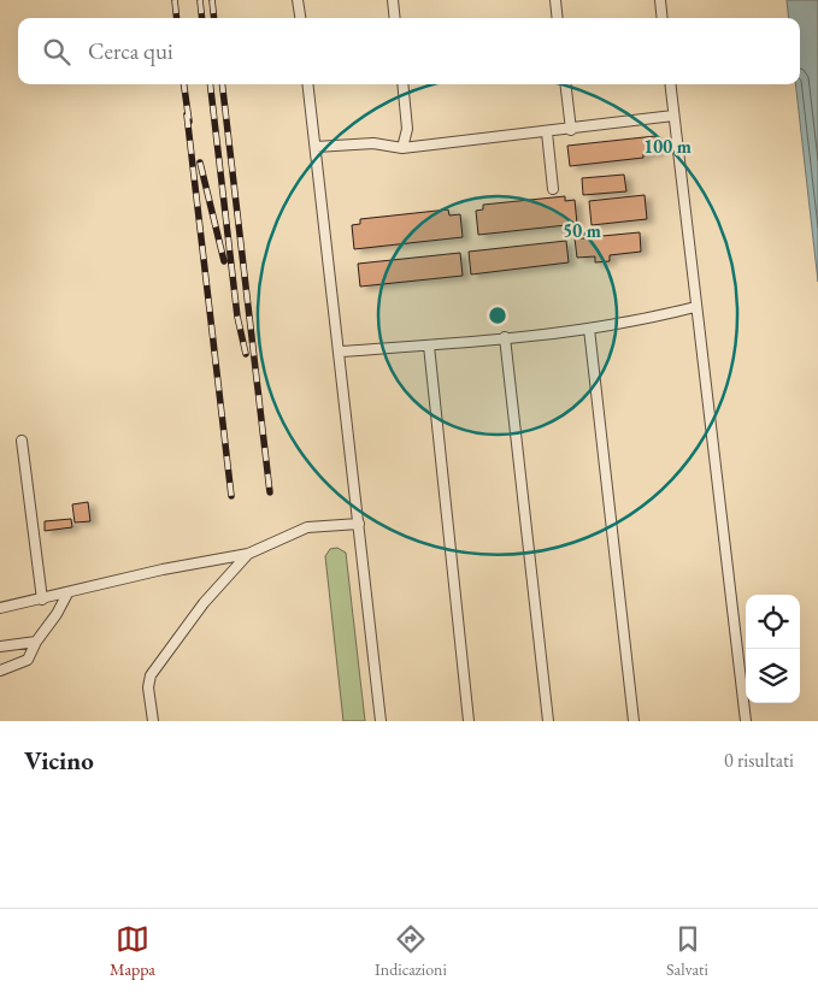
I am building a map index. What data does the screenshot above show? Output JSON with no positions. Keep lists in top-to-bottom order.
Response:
{
  "page": {
    "search": "Cerca qui",
    "heading": ["Vicino", "0 risultati"],
    "nav": ["Mappa", "Indicazioni", "Salvati"]
  },
  "rings": ["100 m", "50 m"]
}
